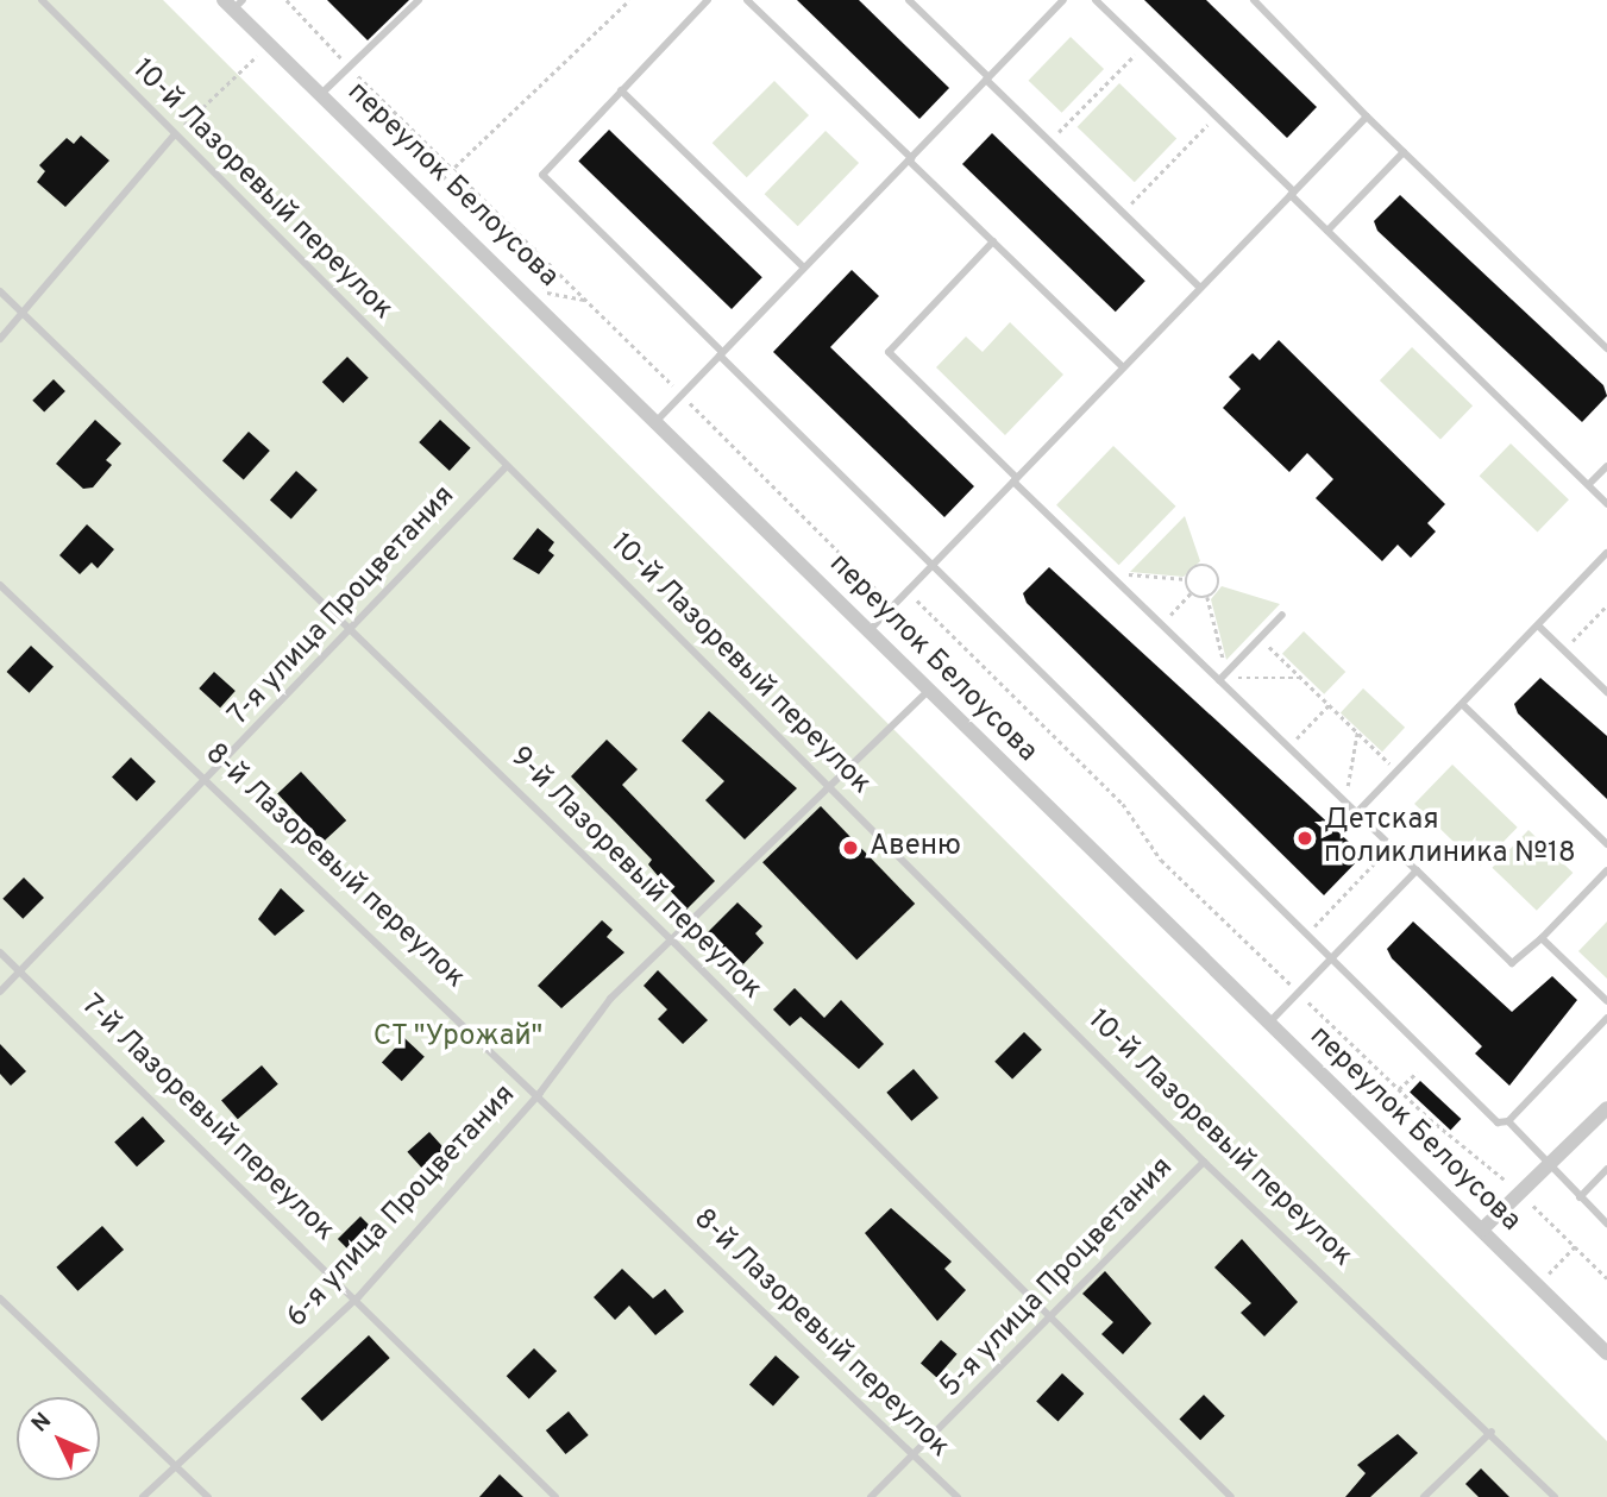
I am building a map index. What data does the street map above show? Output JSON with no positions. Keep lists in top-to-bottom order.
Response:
{
  "streets": {
    "street": ["переулок Белоусова"],
    "lane": [
      "10-й Лазоревый переулок",
      "7-я улица Процветания",
      "8-й Лазоревый переулок",
      "9-й Лазоревый переулок",
      "7-й Лазоревый переулок",
      "6-я улица Процветания",
      "5-я улица Процветания"
    ]
  },
  "crossings": [
    ["переулок Белоусова", "6-я улица Процветания"],
    ["10-й Лазоревый переулок", "7-я улица Процветания"],
    ["10-й Лазоревый переулок", "6-я улица Процветания"],
    ["10-й Лазоревый переулок", "5-я улица Процветания"],
    ["7-я улица Процветания", "8-й Лазоревый переулок"],
    ["7-я улица Процветания", "9-й Лазоревый переулок"],
    ["7-я улица Процветания", "7-й Лазоревый переулок"],
    ["8-й Лазоревый переулок", "6-я улица Процветания"],
    ["8-й Лазоревый переулок", "5-я улица Процветания"],
    ["9-й Лазоревый переулок", "6-я улица Процветания"],
    ["9-й Лазоревый переулок", "5-я улица Процветания"],
    ["7-й Лазоревый переулок", "6-я улица Процветания"]
  ],
  "parks": ["СТ \"Урожай\""],
  "places": ["Детская поликлиника №18", "Авеню"],
  "north": "top left"
}
